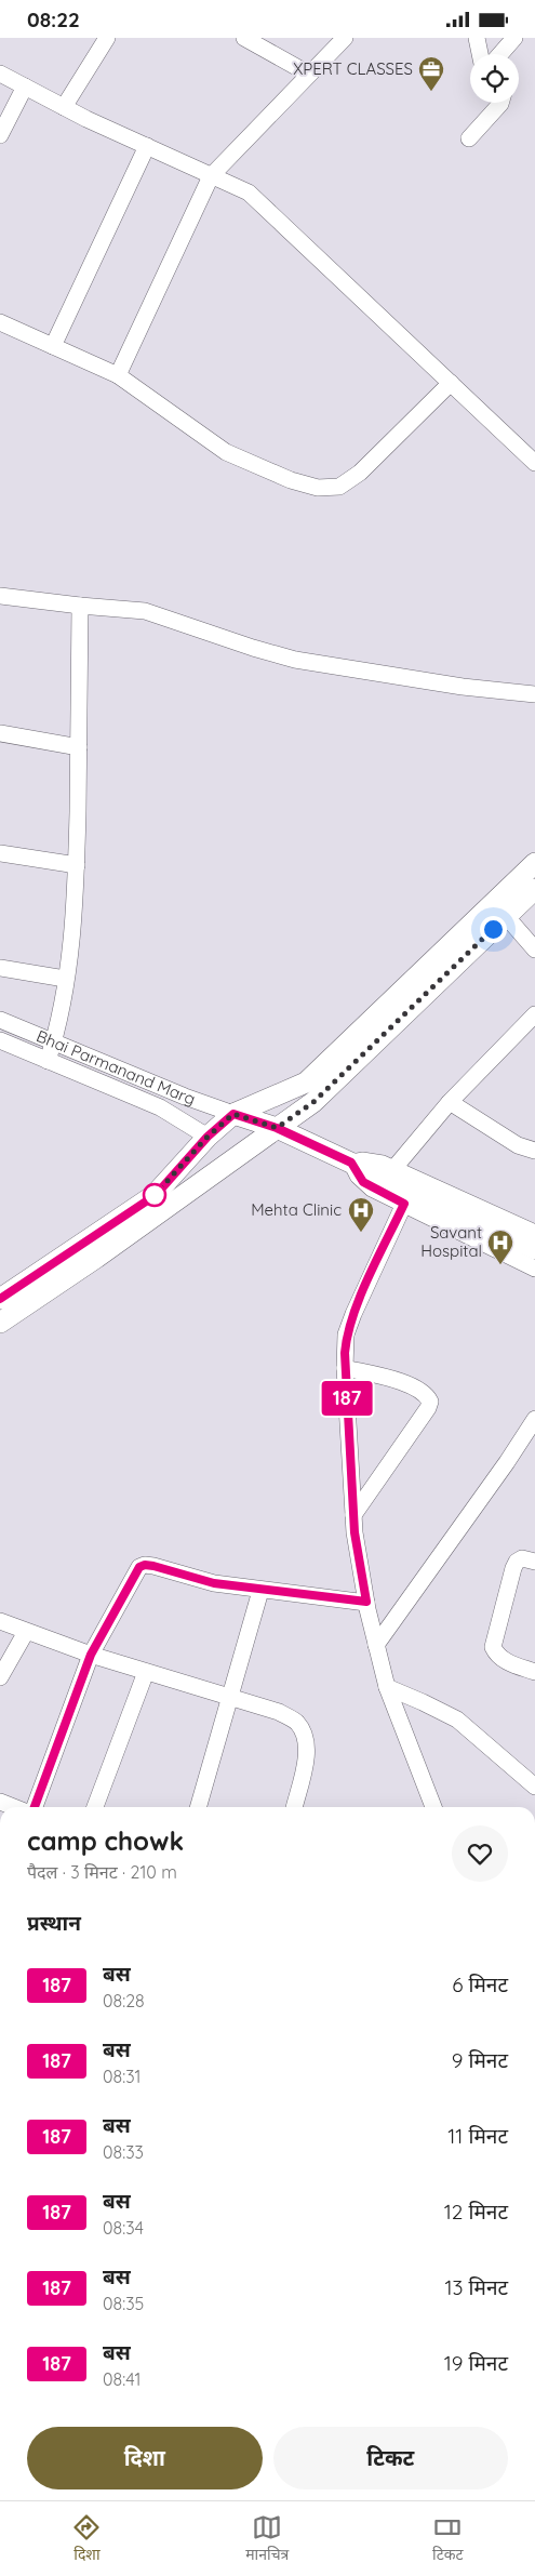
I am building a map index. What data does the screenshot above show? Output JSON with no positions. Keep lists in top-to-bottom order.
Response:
{
  "streets": {
    "street": ["Bhai Parmanand Marg"]
  },
  "places": {
    "office": ["XPERT CLASSES"],
    "hospital": ["Mehta Clinic", "Savant Hospital"]
  },
  "lines": ["bus line 187"],
  "page": {
    "status": "08:22",
    "on_map": "187",
    "heading": [
      ["camp chowk", "पैदल · 3 मिनट · 210 m"],
      "प्रस्थान"
    ],
    "list": [
      {
        "mark": "187",
        "name": "बस",
        "note": "08:28",
        "value": "6 मिनट"
      },
      {
        "mark": "187",
        "name": "बस",
        "note": "08:31",
        "value": "9 मिनट"
      },
      {
        "mark": "187",
        "name": "बस",
        "note": "08:33",
        "value": "11 मिनट"
      },
      {
        "mark": "187",
        "name": "बस",
        "note": "08:34",
        "value": "12 मिनट"
      },
      {
        "mark": "187",
        "name": "बस",
        "note": "08:35",
        "value": "13 मिनट"
      },
      {
        "mark": "187",
        "name": "बस",
        "note": "08:41",
        "value": "19 मिनट"
      }
    ],
    "buttons": ["दिशा", "टिकट"],
    "tabs": ["दिशा", "मानचित्र", "टिकट"]
  }
}
